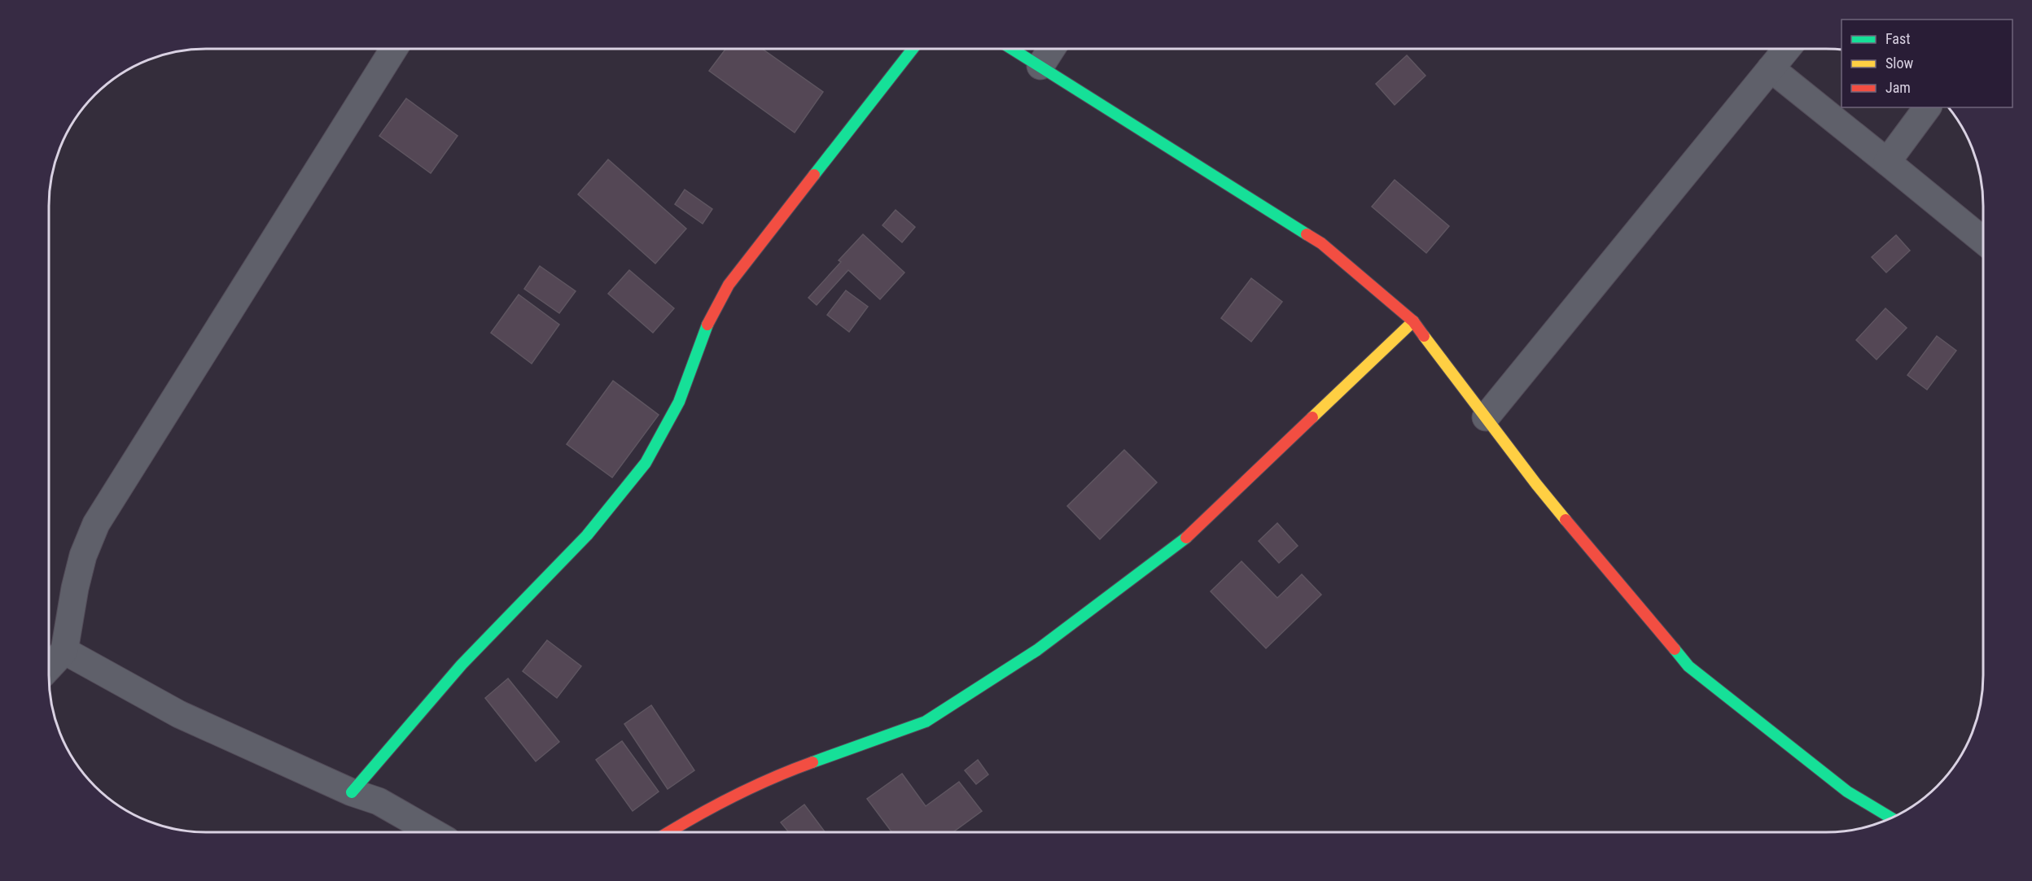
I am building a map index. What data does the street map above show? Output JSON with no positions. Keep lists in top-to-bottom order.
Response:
{
  "legend": ["Fast", "Slow", "Jam"]
}
